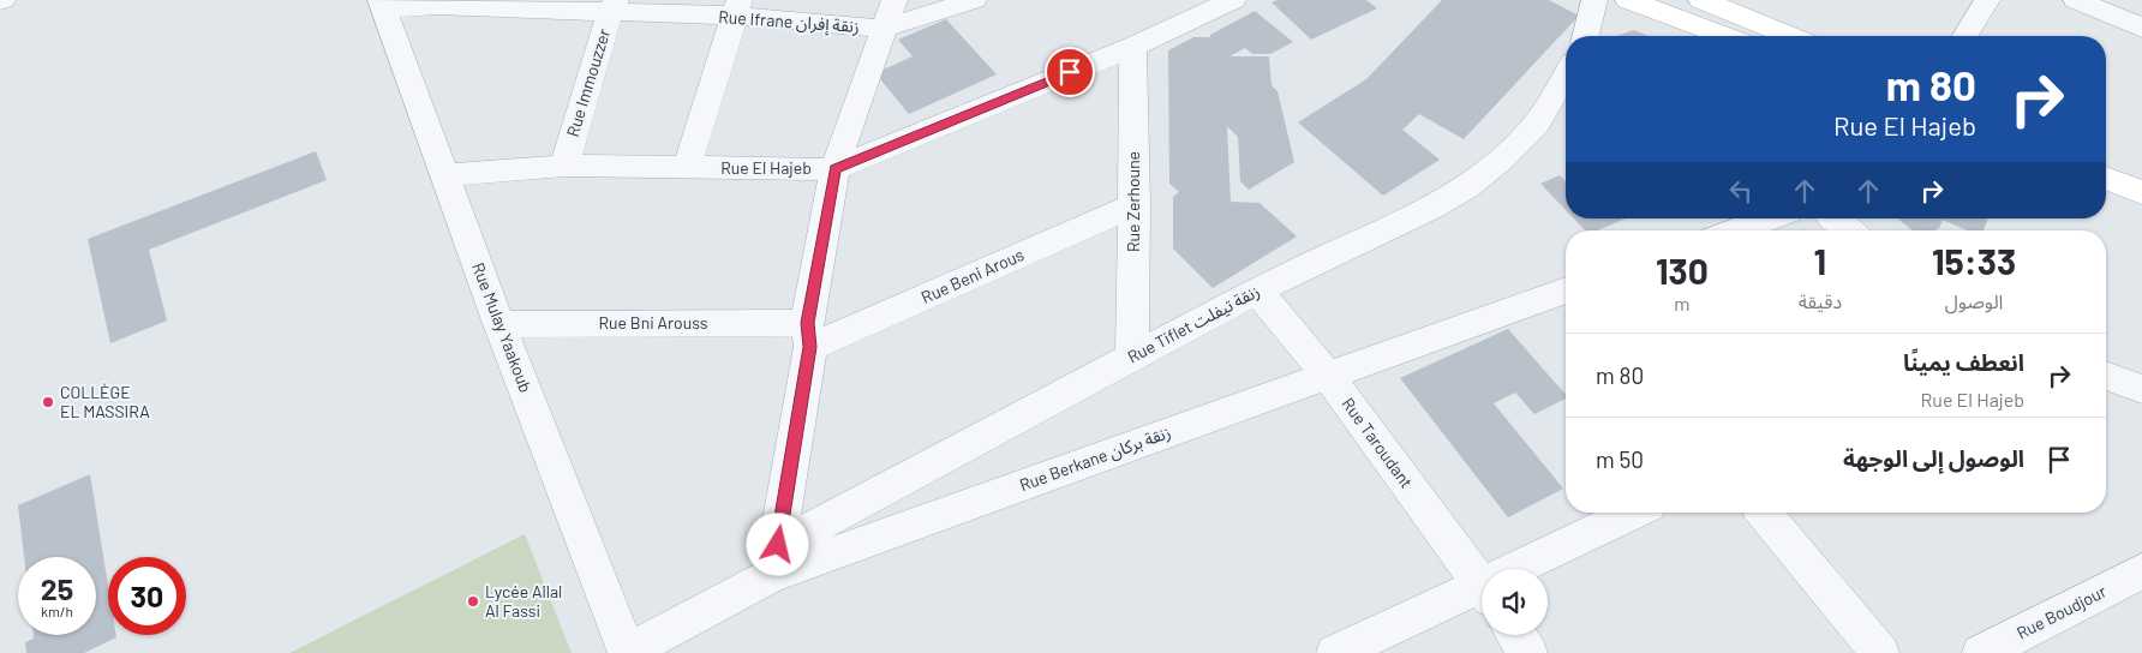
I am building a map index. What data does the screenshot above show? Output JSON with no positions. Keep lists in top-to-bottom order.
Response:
{
  "streets": {
    "street": [
      "Rue Ifrane زنقة إفران",
      "Rue Immouzzer",
      "Rue El Hajeb",
      "Rue Zerhoune",
      "Rue Beni Arous",
      "Rue Bni Arouss",
      "Rue Tiflet زنقة تيفلت",
      "Rue Mulay Yaakoub",
      "Rue Taroudant",
      "Rue Berkane زنقة بركان",
      "Rue Boudjour"
    ]
  },
  "crossings": [
    ["Rue Ifrane زنقة إفران", "Rue Immouzzer"],
    ["Rue Ifrane زنقة إفران", "Rue Mulay Yaakoub"],
    ["Rue Immouzzer", "Rue El Hajeb"],
    ["Rue El Hajeb", "Rue Zerhoune"],
    ["Rue El Hajeb", "Rue Mulay Yaakoub"],
    ["Rue Zerhoune", "Rue Beni Arous"],
    ["Rue Zerhoune", "Rue Tiflet زنقة تيفلت"],
    ["Rue Beni Arous", "Rue Bni Arouss"],
    ["Rue Bni Arouss", "Rue Mulay Yaakoub"],
    ["Rue Tiflet زنقة تيفلت", "Rue Taroudant"],
    ["Rue Tiflet زنقة تيفلت", "Rue Berkane زنقة بركان"],
    ["Rue Mulay Yaakoub", "Rue Berkane زنقة بركان"],
    ["Rue Taroudant", "Rue Berkane زنقة بركان"]
  ],
  "places": ["COLLÈGE EL MASSIRA", "Lycée Allal Al Fassi"],
  "page": {
    "turn": ["80 m", "Rue El Hajeb"],
    "eta": [
      "15:33",
      "الوصول",
      "1",
      "دقيقة",
      "130",
      "m"
    ],
    "list": [
      {
        "name": "انعطف يمينًا",
        "note": "Rue El Hajeb",
        "value": "80 m"
      },
      {
        "name": "الوصول إلى الوجهة",
        "value": "50 m"
      }
    ],
    "speed": "25 km/h",
    "limit": "30"
  }
}
